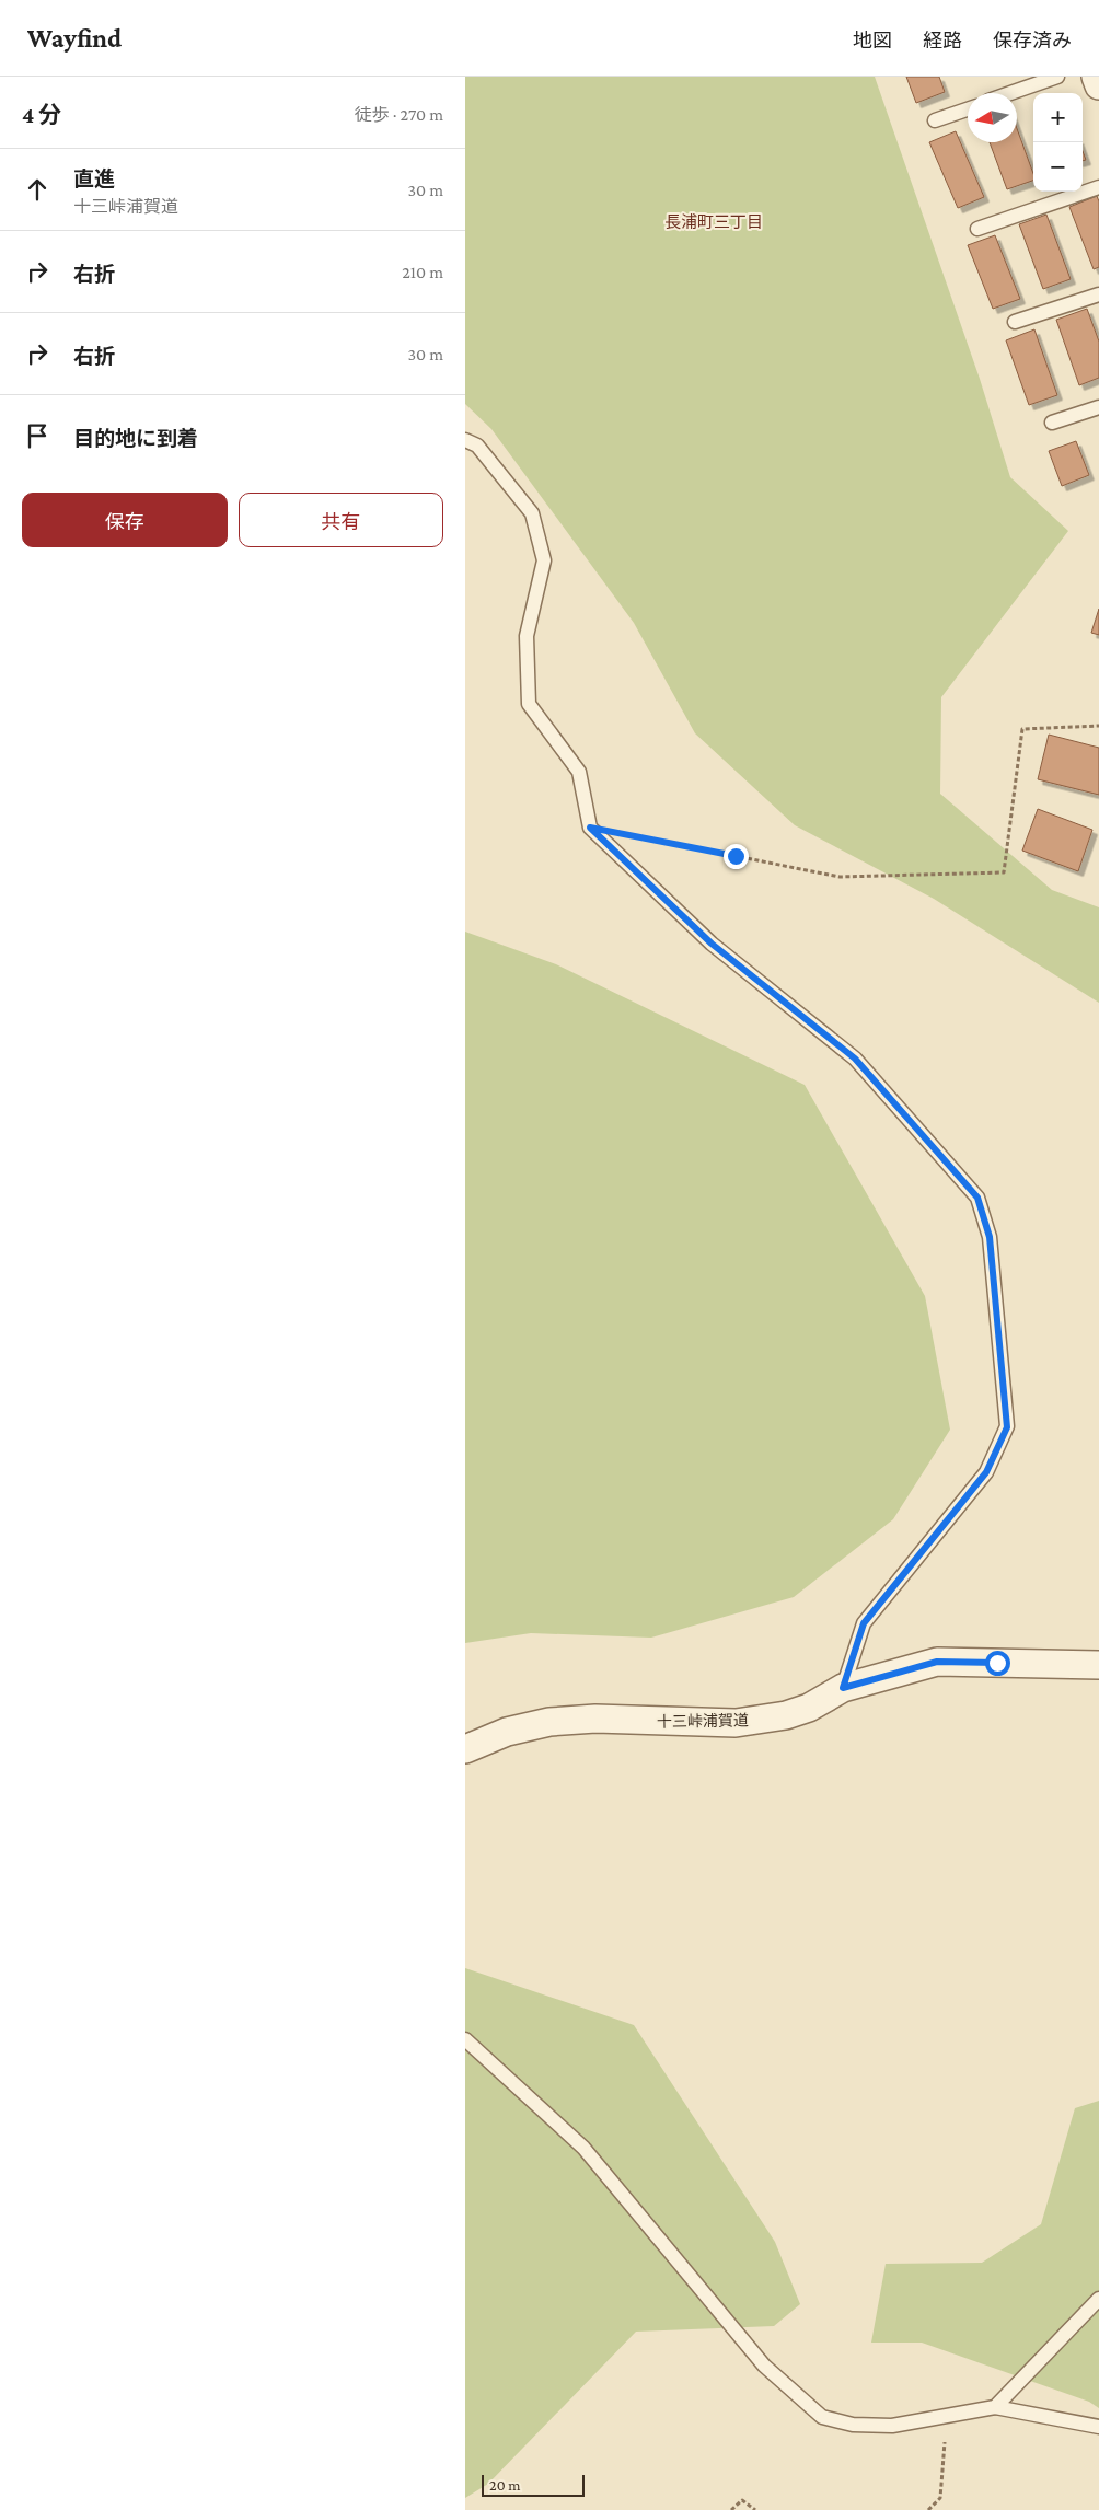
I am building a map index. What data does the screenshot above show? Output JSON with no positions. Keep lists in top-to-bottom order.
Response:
{
  "streets": {
    "street": ["十三峠浦賀道"]
  },
  "districts": ["長浦町三丁目"],
  "scale_bar": "20 m",
  "north": "left",
  "page": {
    "header": "Wayfind",
    "nav": ["地図", "経路", "保存済み"],
    "heading": ["4 分", "徒歩 · 270 m"],
    "map_buttons": ["+", "−"],
    "list": [
      ["直進", "十三峠浦賀道", "30 m"],
      ["右折", "210 m"],
      ["右折", "30 m"],
      "目的地に到着"
    ],
    "buttons": ["保存", "共有"],
    "scale": "20 m"
  }
}
